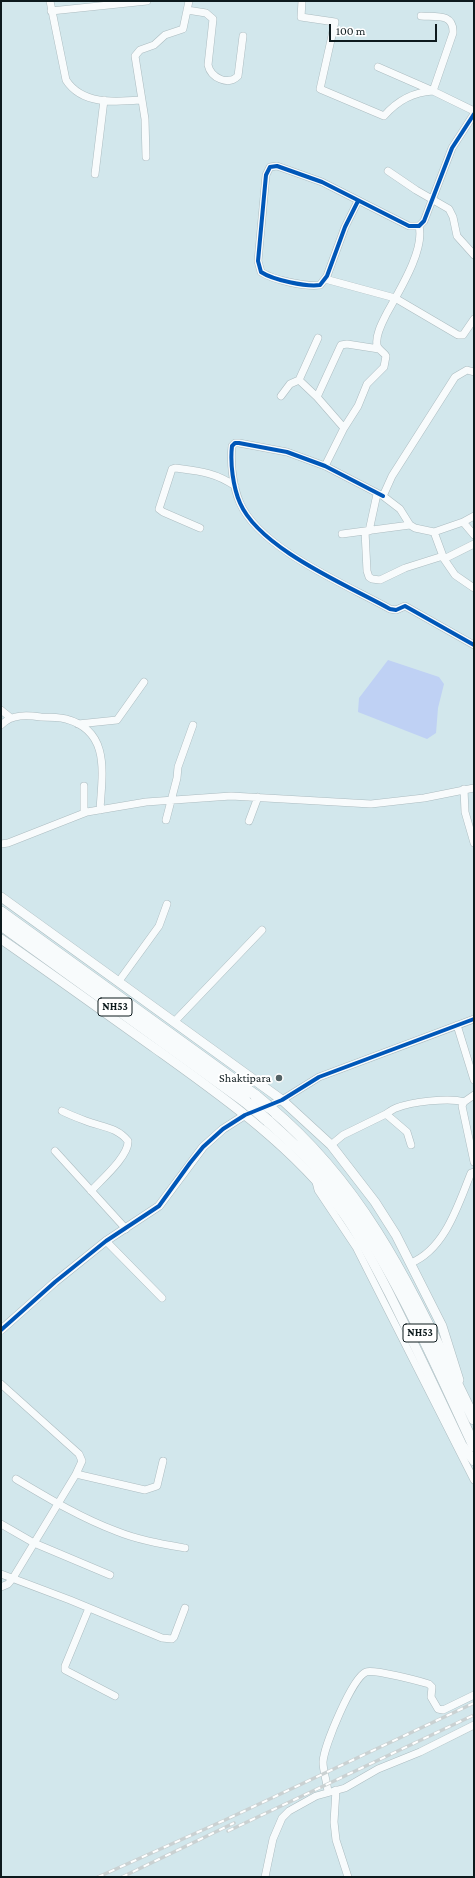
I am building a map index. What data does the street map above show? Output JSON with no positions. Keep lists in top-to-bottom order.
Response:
{
  "streets": {
    "highway": ["NH53"]
  },
  "places": ["Shaktipara"],
  "scale_bar": "100 m"
}
